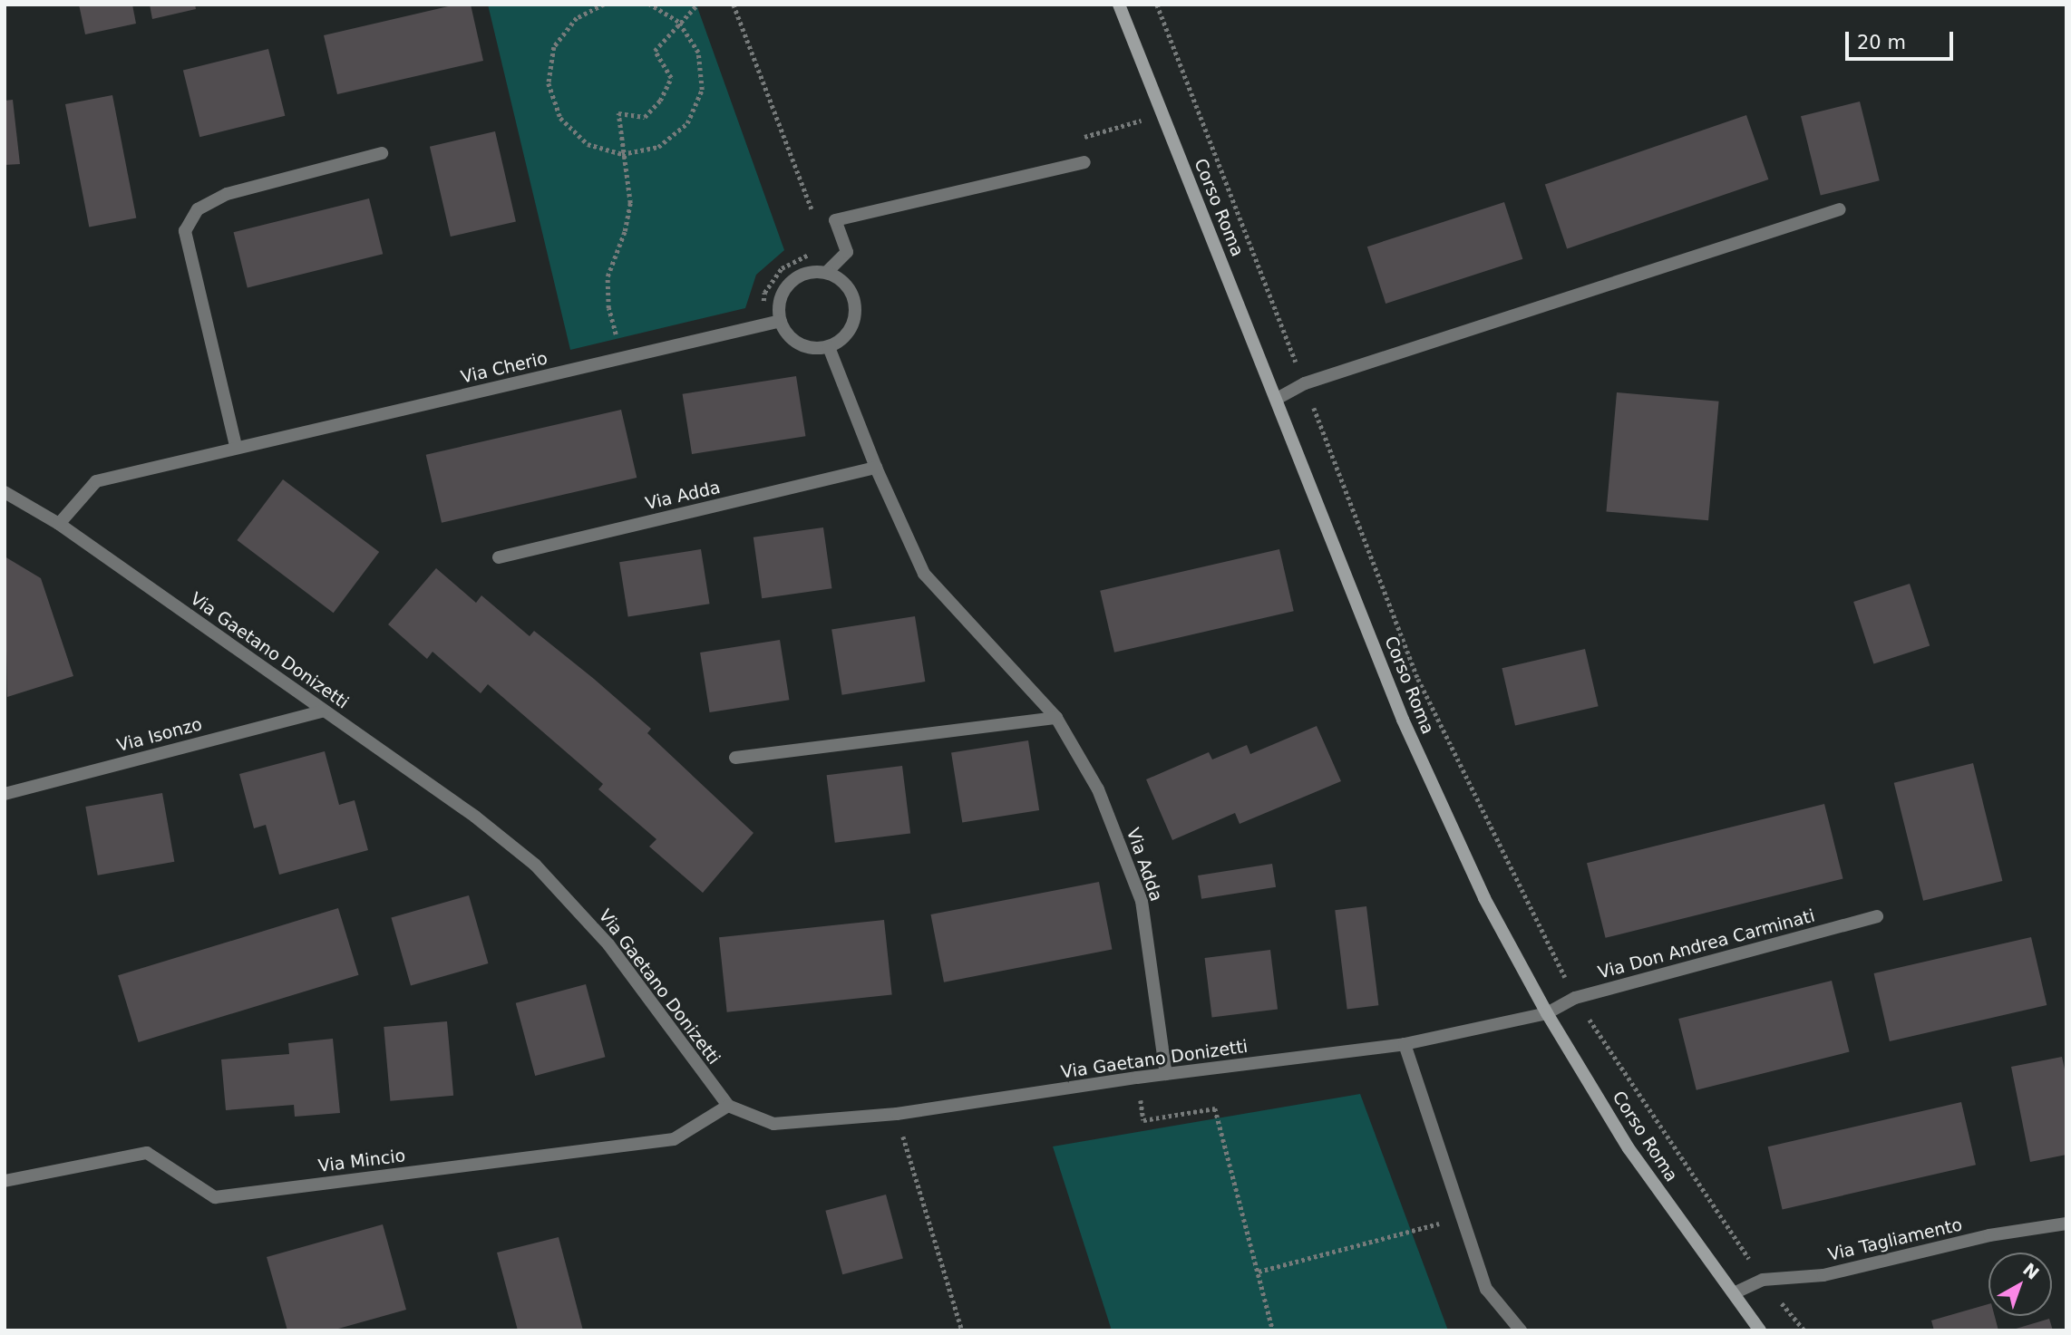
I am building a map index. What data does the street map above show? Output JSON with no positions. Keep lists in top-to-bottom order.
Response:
{
  "streets": {
    "street": [
      "Corso Roma",
      "Via Cherio",
      "Via Adda",
      "Via Gaetano Donizetti",
      "Via Isonzo",
      "Via Don Andrea Carminati",
      "Via Mincio",
      "Via Tagliamento"
    ]
  },
  "crossings": [
    ["Corso Roma", "Via Gaetano Donizetti"],
    ["Corso Roma", "Via Don Andrea Carminati"],
    ["Corso Roma", "Via Tagliamento"],
    ["Via Cherio", "Via Adda"],
    ["Via Cherio", "Via Gaetano Donizetti"],
    ["Via Adda", "Via Gaetano Donizetti"],
    ["Via Gaetano Donizetti", "Via Isonzo"],
    ["Via Gaetano Donizetti", "Via Don Andrea Carminati"],
    ["Via Gaetano Donizetti", "Via Mincio"]
  ],
  "scale_bar": "20 m",
  "north": "top right"
}
